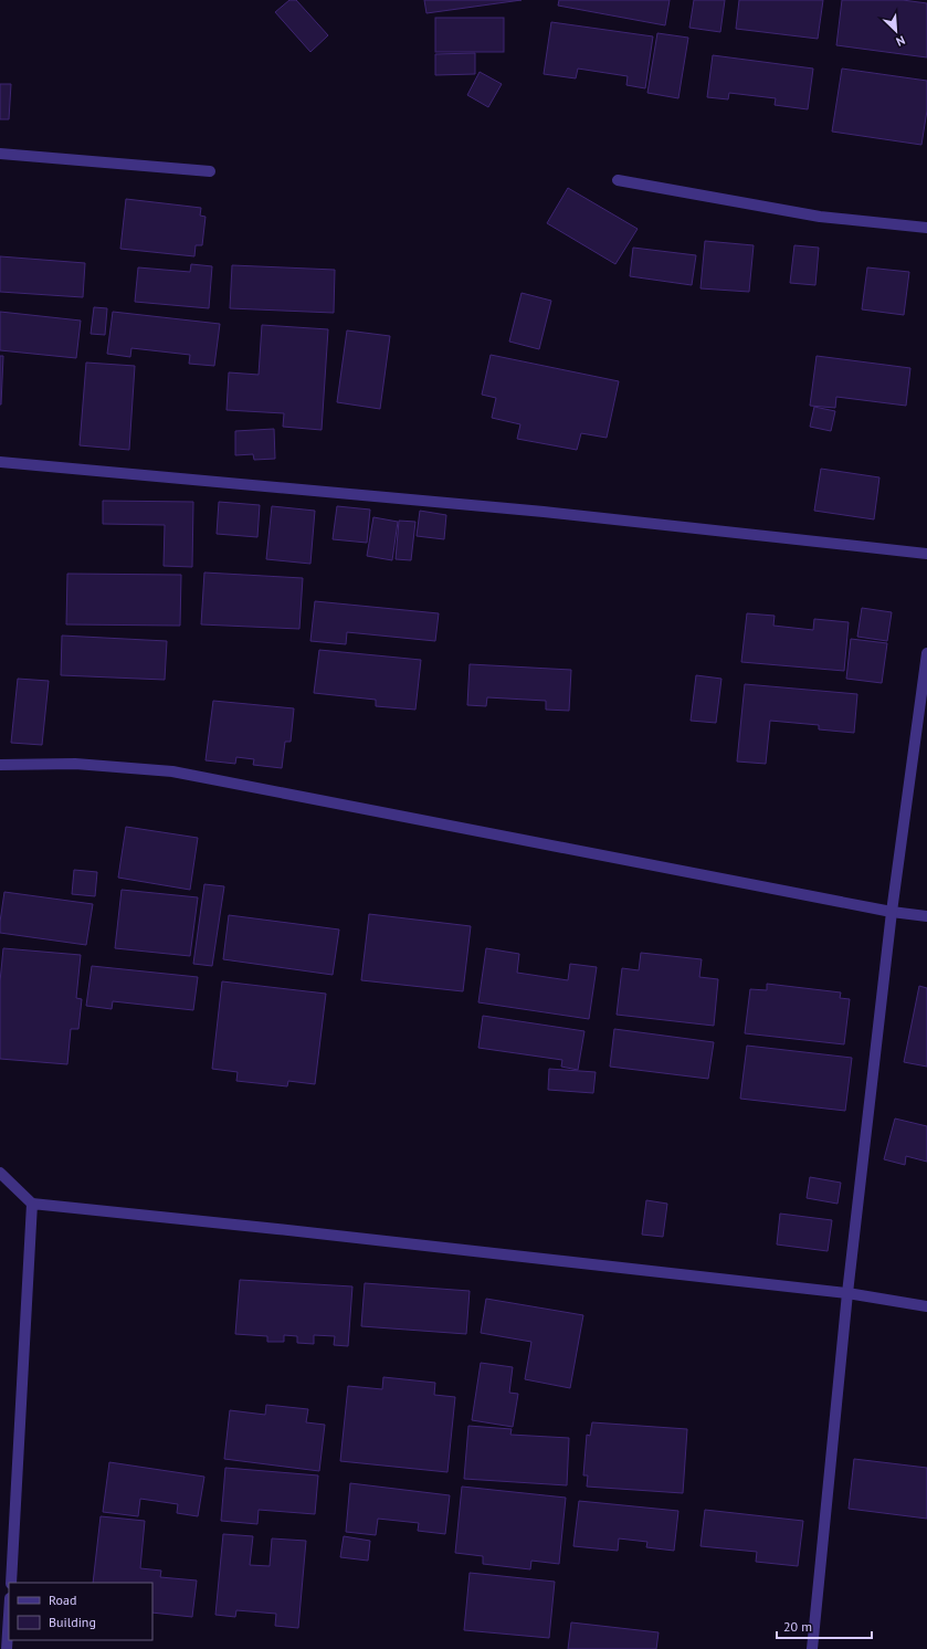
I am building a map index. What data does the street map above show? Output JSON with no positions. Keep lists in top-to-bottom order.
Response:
{
  "legend": ["Road", "Building"],
  "scale_bar": "20 m",
  "north": "bottom right"
}
